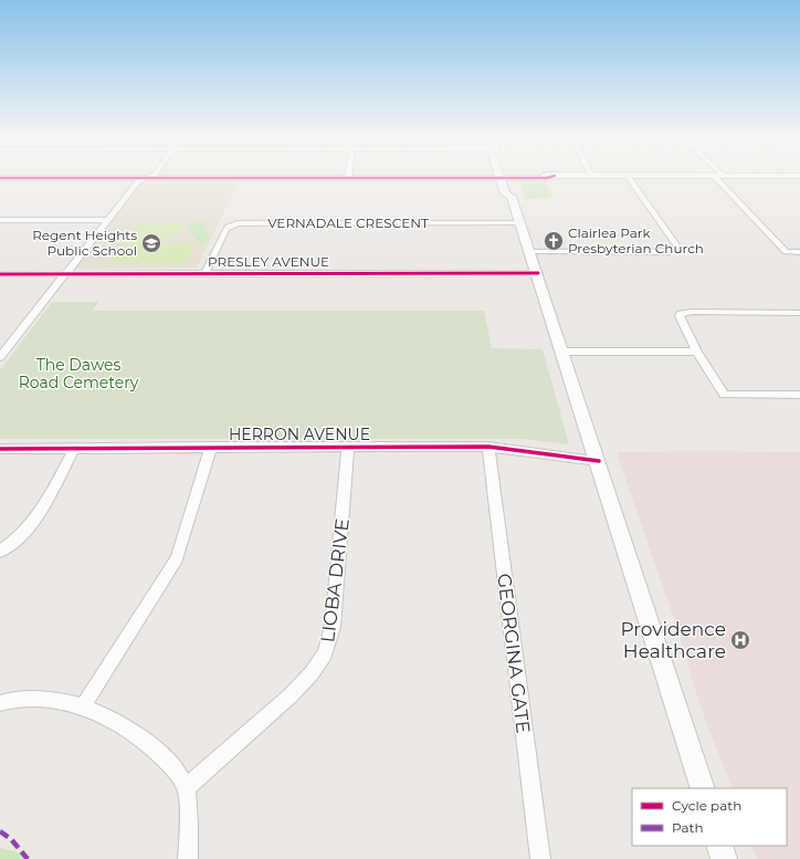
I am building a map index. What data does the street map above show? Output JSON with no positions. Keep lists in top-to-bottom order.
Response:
{
  "streets": {
    "street": [
      "VERNADALE CRESCENT",
      "PRESLEY AVENUE",
      "HERRON AVENUE",
      "LIOBA DRIVE",
      "GEORGINA GATE"
    ]
  },
  "crossings": [
    ["VERNADALE CRESCENT", "PRESLEY AVENUE"],
    ["HERRON AVENUE", "LIOBA DRIVE"],
    ["HERRON AVENUE", "GEORGINA GATE"]
  ],
  "parks": ["The Dawes Road Cemetery"],
  "places": {
    "church": ["Clairlea Park Presbyterian Church"],
    "school or university": ["Regent Heights Public School"],
    "hospital": ["Providence Healthcare"]
  },
  "legend": ["Cycle path", "Path"]
}
